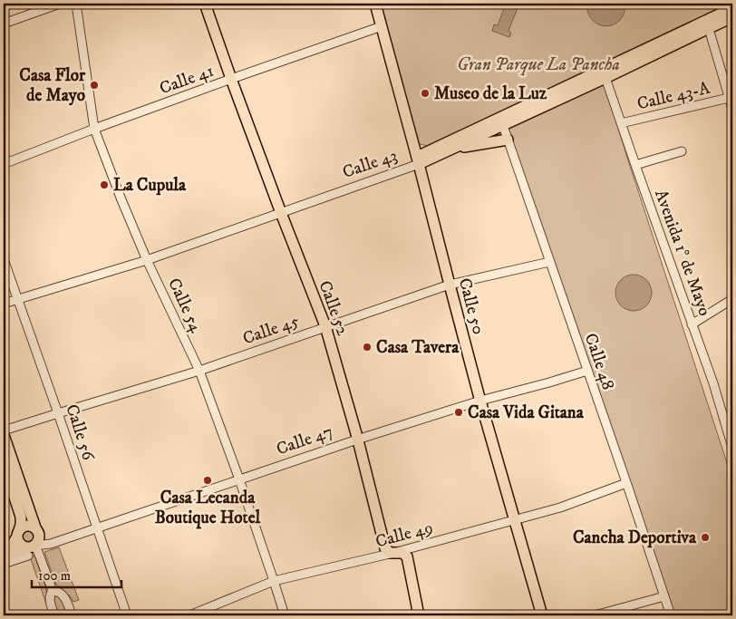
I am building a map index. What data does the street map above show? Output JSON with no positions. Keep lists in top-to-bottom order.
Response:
{
  "streets": {
    "main road": [
      "Calle 43",
      "Calle 50",
      "Calle 52",
      "Calle 47"
    ],
    "street": [
      "Calle 41",
      "Calle 43-A",
      "Avenida 1° de Mayo",
      "Calle 54",
      "Calle 45",
      "Calle 48",
      "Calle 56",
      "Calle 49"
    ]
  },
  "crossings": [
    ["Calle 41", "Calle 54"],
    ["Calle 41", "Calle 50"],
    ["Calle 41", "Calle 52"],
    ["Calle 43-A", "Avenida 1° de Mayo"],
    ["Calle 43", "Avenida 1° de Mayo"],
    ["Calle 43", "Calle 54"],
    ["Calle 43", "Calle 50"],
    ["Calle 43", "Calle 52"],
    ["Calle 43", "Calle 48"],
    ["Calle 43", "Calle 56"],
    ["Calle 54", "Calle 45"],
    ["Calle 54", "Calle 47"],
    ["Calle 54", "Calle 49"],
    ["Calle 50", "Calle 45"],
    ["Calle 50", "Calle 47"],
    ["Calle 50", "Calle 49"],
    ["Calle 52", "Calle 45"],
    ["Calle 52", "Calle 47"],
    ["Calle 52", "Calle 49"],
    ["Calle 45", "Calle 48"],
    ["Calle 45", "Calle 56"],
    ["Calle 48", "Calle 47"],
    ["Calle 48", "Calle 49"],
    ["Calle 56", "Calle 47"]
  ],
  "parks": ["Gran Parque La Pancha"],
  "places": [
    "Casa Flor de Mayo",
    "Museo de la Luz",
    "La Cupula",
    "Casa Tavera",
    "Casa Vida Gitana",
    "Casa Lecanda Boutique Hotel",
    "Cancha Deportiva"
  ],
  "scale_bar": "100 m"
}
